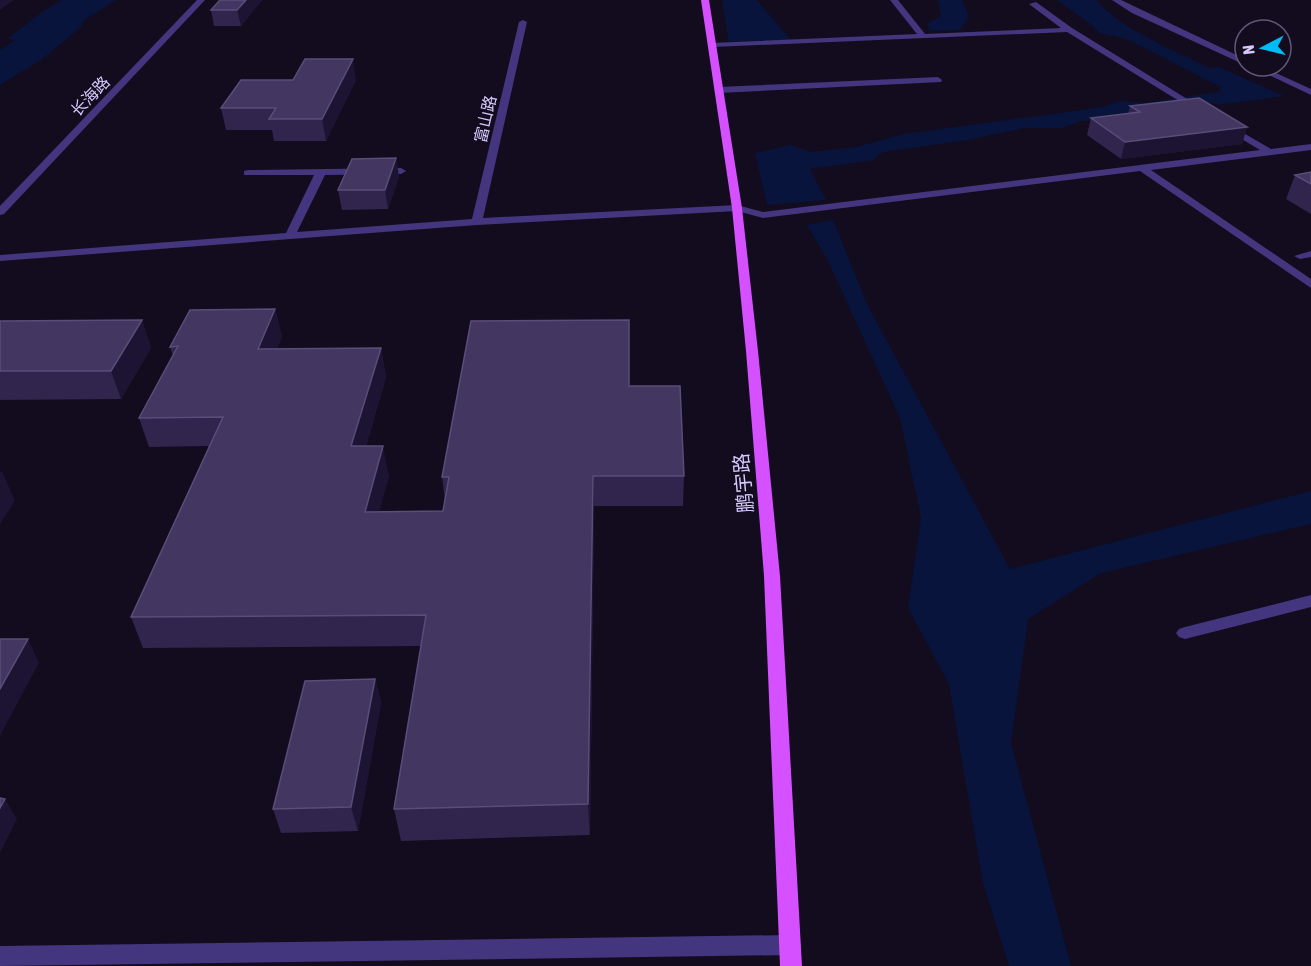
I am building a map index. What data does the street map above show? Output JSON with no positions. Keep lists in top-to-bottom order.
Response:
{
  "streets": {
    "main road": ["鹏宇路"],
    "street": ["长海路", "富山路"]
  },
  "north": "left"
}
